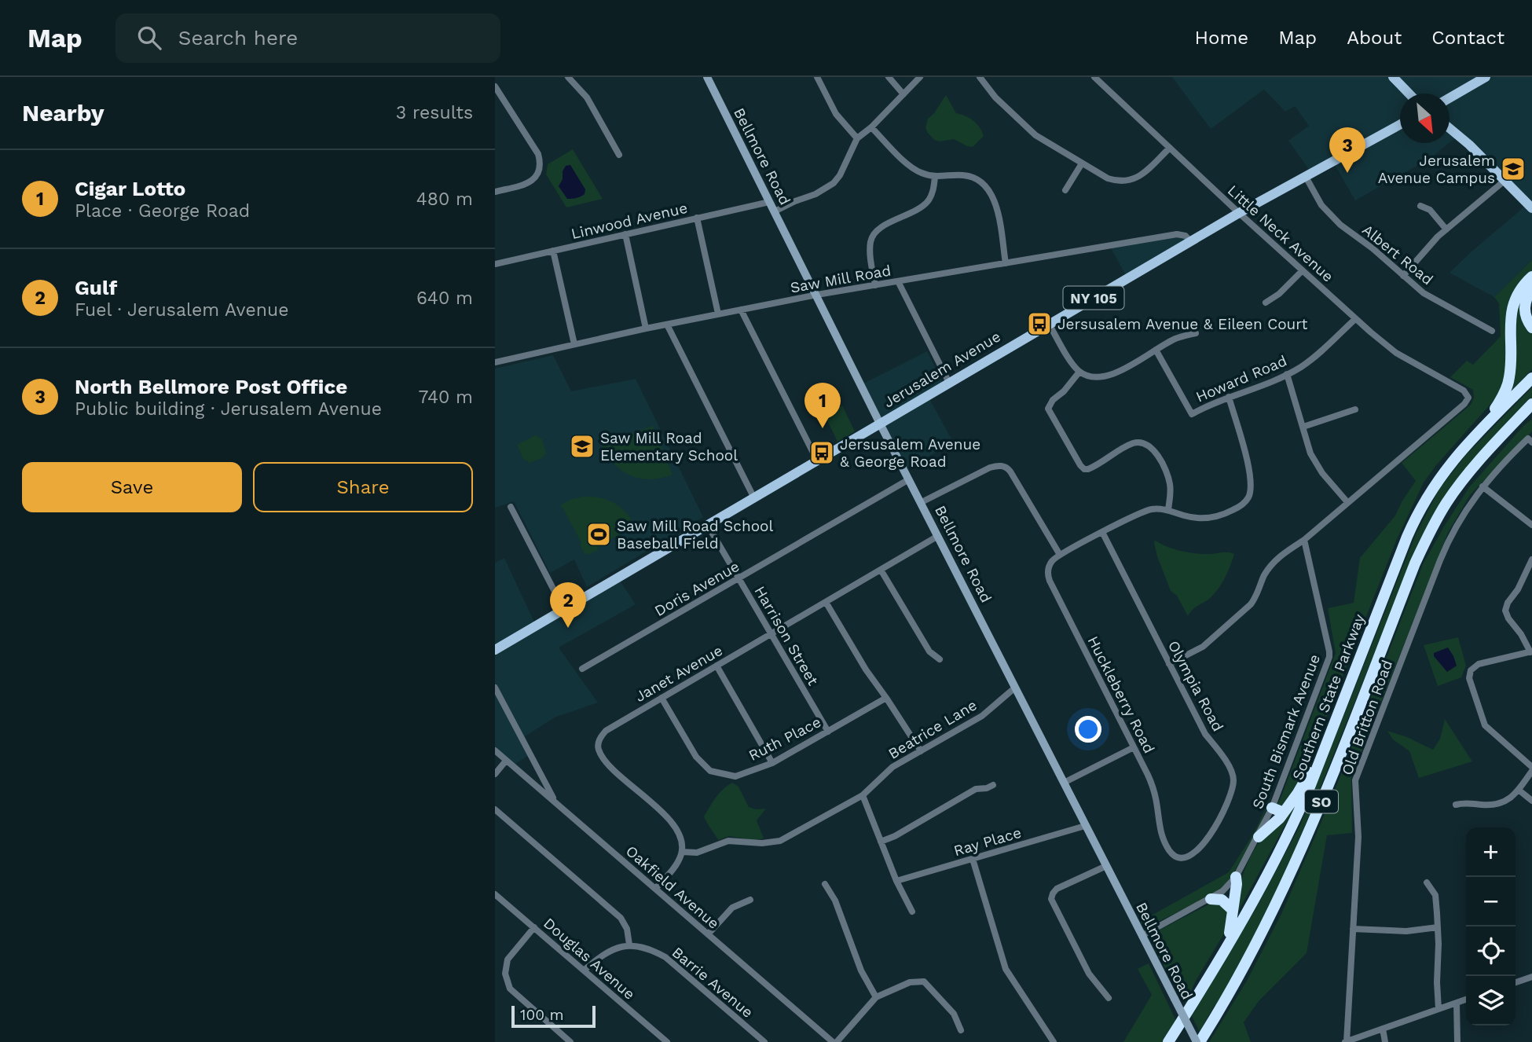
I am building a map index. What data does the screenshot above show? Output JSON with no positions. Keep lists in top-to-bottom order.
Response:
{
  "streets": {
    "highway": ["Southern State Parkway", "SO"],
    "main road": ["Bellmore Road", "NY 105", "Jerusalem Avenue"],
    "street": [
      "Linwood Avenue",
      "Little Neck Avenue",
      "Albert Road",
      "Saw Mill Road",
      "Howard Road",
      "Doris Avenue",
      "Harrison Street",
      "Janet Avenue",
      "Olympia Road",
      "Huckleberry Road",
      "Old Britton Road",
      "Beatrice Lane",
      "South Bismark Avenue",
      "Ruth Place",
      "Ray Place",
      "Oakfield Avenue",
      "Douglas Avenue",
      "Barrie Avenue"
    ]
  },
  "crossings": [
    ["Bellmore Road", "Linwood Avenue"],
    ["Bellmore Road", "Saw Mill Road"],
    ["Bellmore Road", "Jerusalem Avenue"],
    ["Bellmore Road", "Doris Avenue"],
    ["Bellmore Road", "Janet Avenue"],
    ["Bellmore Road", "Southern State Parkway"],
    ["Bellmore Road", "Beatrice Lane"],
    ["Bellmore Road", "South Bismark Avenue"],
    ["Bellmore Road", "Ray Place"],
    ["Little Neck Avenue", "Jerusalem Avenue"],
    ["Little Neck Avenue", "Howard Road"],
    ["Albert Road", "Jerusalem Avenue"],
    ["Saw Mill Road", "Jerusalem Avenue"],
    ["Jerusalem Avenue", "Harrison Street"],
    ["Doris Avenue", "Harrison Street"],
    ["Harrison Street", "Janet Avenue"],
    ["Harrison Street", "Ruth Place"],
    ["Janet Avenue", "Beatrice Lane"],
    ["Janet Avenue", "Ruth Place"],
    ["Olympia Road", "Huckleberry Road"]
  ],
  "places": {
    "school or university": ["Jerusalem Avenue Campus", "Saw Mill Road Elementary School"],
    "bus stop": ["Jersusalem Avenue & Eileen Court", "Jersusalem Avenue & George Road"],
    "sports": ["Saw Mill Road School Baseball Field"]
  },
  "scale_bar": "100 m",
  "north": "bottom right",
  "page": {
    "header": "Map",
    "search": "Search here",
    "nav": [
      "Home",
      "Map",
      "About",
      "Contact"
    ],
    "heading": ["Nearby", "3 results"],
    "pins": ["3", "1", "2"],
    "list": [
      {
        "mark": "1",
        "name": "Cigar Lotto",
        "note": "Place · George Road",
        "value": "480 m"
      },
      {
        "mark": "2",
        "name": "Gulf",
        "note": "Fuel · Jerusalem Avenue",
        "value": "640 m"
      },
      {
        "mark": "3",
        "name": "North Bellmore Post Office",
        "note": "Public building · Jerusalem Avenue",
        "value": "740 m"
      }
    ],
    "buttons": ["Save", "Share"],
    "map_buttons": ["+", "−"],
    "scale": "100 m"
  }
}
